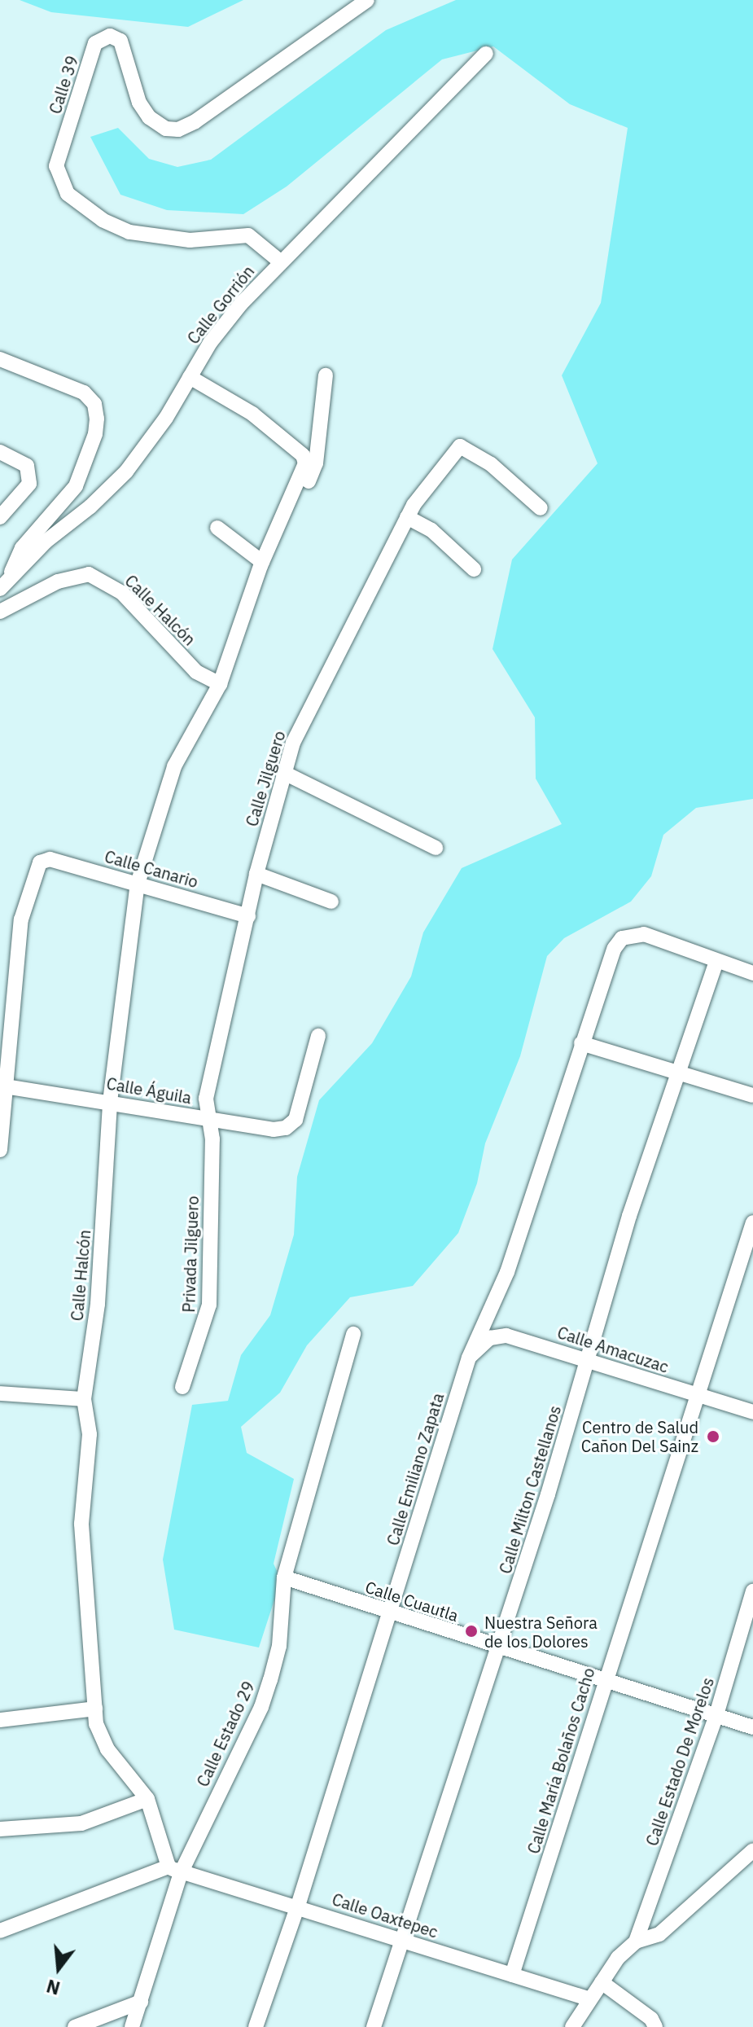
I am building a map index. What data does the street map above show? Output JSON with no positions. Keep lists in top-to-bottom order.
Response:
{
  "streets": {
    "street": [
      "Calle 39",
      "Calle Gorrión",
      "Calle Halcón",
      "Calle Jilguero",
      "Calle Canario",
      "Calle Águila",
      "Privada Jilguero",
      "Calle Amacuzac",
      "Calle Emiliano Zapata",
      "Calle Milton Castellanos",
      "Calle Cuautla",
      "Calle Estado 29",
      "Calle María Bolaños Cacho",
      "Calle Estado De Morelos",
      "Calle Oaxtepec"
    ]
  },
  "crossings": [
    ["Calle 39", "Calle Gorrión"],
    ["Calle Gorrión", "Calle Halcón"],
    ["Calle Halcón", "Calle Canario"],
    ["Calle Halcón", "Calle Águila"],
    ["Calle Halcón", "Calle Estado 29"],
    ["Calle Halcón", "Calle Oaxtepec"],
    ["Calle Jilguero", "Calle Canario"],
    ["Calle Jilguero", "Calle Águila"],
    ["Calle Jilguero", "Privada Jilguero"],
    ["Calle Canario", "Calle Águila"],
    ["Calle Águila", "Privada Jilguero"],
    ["Calle Amacuzac", "Calle Emiliano Zapata"],
    ["Calle Amacuzac", "Calle Milton Castellanos"],
    ["Calle Amacuzac", "Calle María Bolaños Cacho"],
    ["Calle Emiliano Zapata", "Calle Milton Castellanos"],
    ["Calle Emiliano Zapata", "Calle Cuautla"],
    ["Calle Emiliano Zapata", "Calle Oaxtepec"],
    ["Calle Milton Castellanos", "Calle Cuautla"],
    ["Calle Milton Castellanos", "Calle Oaxtepec"],
    ["Calle Cuautla", "Calle Estado 29"],
    ["Calle Cuautla", "Calle María Bolaños Cacho"],
    ["Calle Cuautla", "Calle Estado De Morelos"],
    ["Calle Estado 29", "Calle Oaxtepec"],
    ["Calle María Bolaños Cacho", "Calle Oaxtepec"]
  ],
  "places": ["Centro de Salud Cañon Del Sainz", "Nuestra Señora de los Dolores"],
  "north": "bottom"
}
